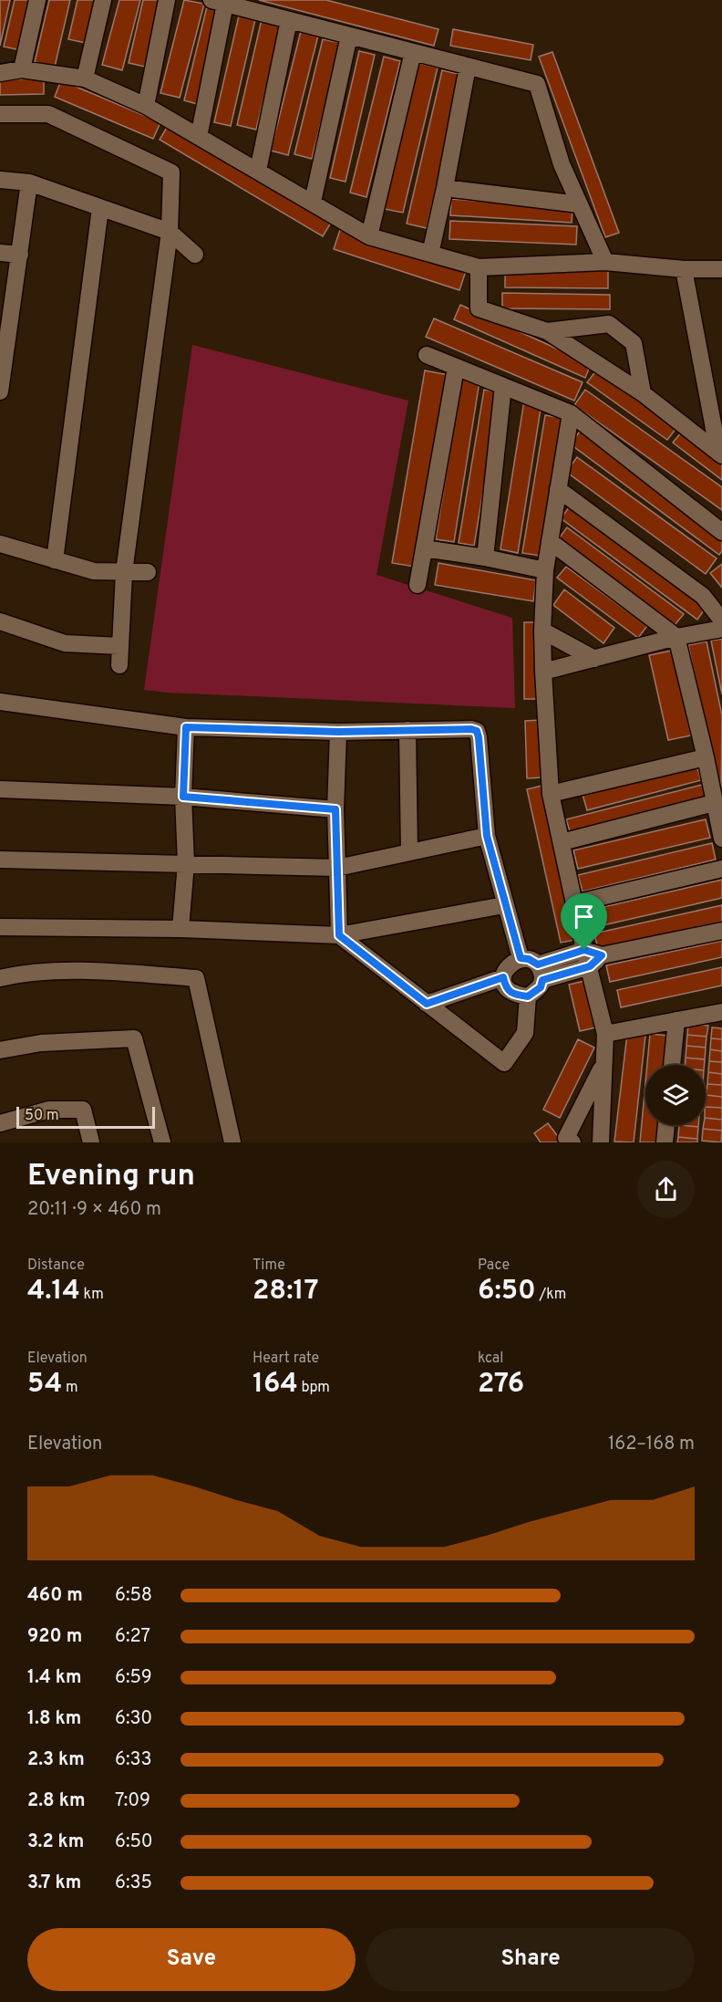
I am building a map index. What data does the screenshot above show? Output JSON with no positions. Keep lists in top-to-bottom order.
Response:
{
  "scale_bar": "50 m",
  "page": {
    "scale": "50 m",
    "heading": ["Evening run", "20:11 · 9 × 460 m"],
    "stats": [
      ["Distance", "4.14 km"],
      ["Time", "28:17"],
      ["Pace", "6:50 /km"],
      ["Elevation", "54 m"],
      ["Heart rate", "164 bpm"],
      ["kcal", "276"]
    ],
    "chart": ["Elevation", "162–168 m"],
    "list": [
      {
        "name": "460 m",
        "note": "6:58"
      },
      {
        "name": "920 m",
        "note": "6:27"
      },
      {
        "name": "1.4 km",
        "note": "6:59"
      },
      {
        "name": "1.8 km",
        "note": "6:30"
      },
      {
        "name": "2.3 km",
        "note": "6:33"
      },
      {
        "name": "2.8 km",
        "note": "7:09"
      },
      {
        "name": "3.2 km",
        "note": "6:50"
      },
      {
        "name": "3.7 km",
        "note": "6:35"
      }
    ],
    "buttons": ["Save", "Share"]
  }
}
